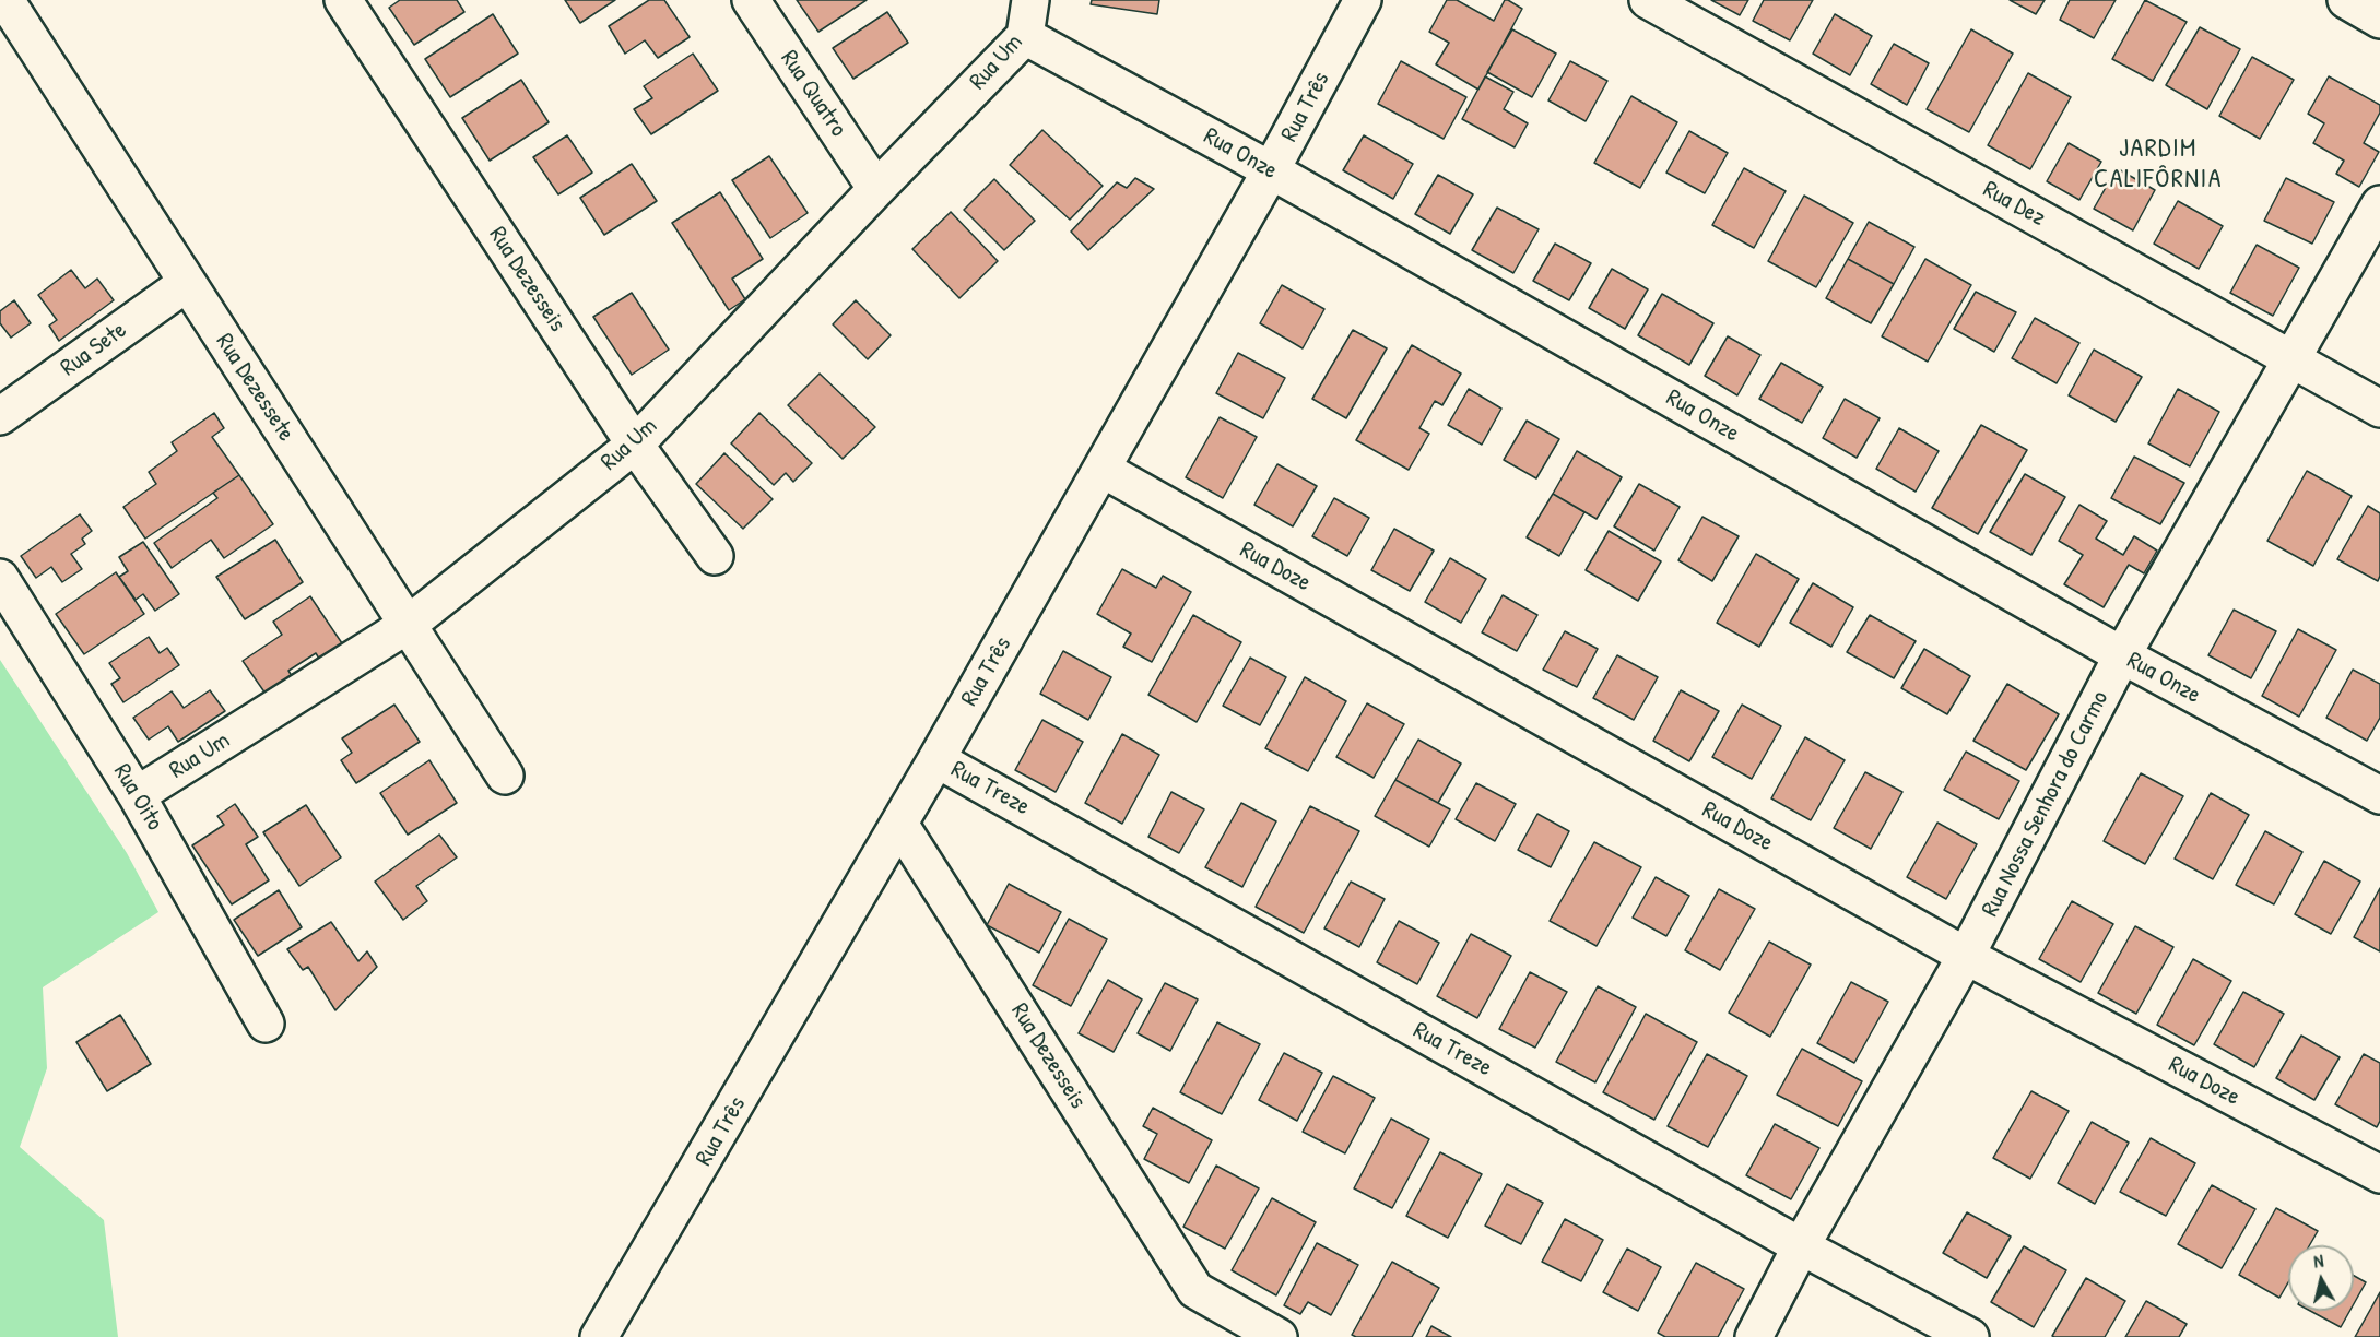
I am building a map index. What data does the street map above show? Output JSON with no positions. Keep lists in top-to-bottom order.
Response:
{
  "streets": {
    "street": [
      "Rua Um",
      "Rua Quatro",
      "Rua Três",
      "Rua Onze",
      "Rua Dez",
      "Rua Dezesseis",
      "Rua Sete",
      "Rua Dezessete",
      "Rua Doze",
      "Rua Treze",
      "Rua Oito",
      "Rua Nossa Senhora do Carmo"
    ]
  },
  "crossings": [
    ["Rua Um", "Rua Quatro"],
    ["Rua Um", "Rua Onze"],
    ["Rua Um", "Rua Dezesseis"],
    ["Rua Um", "Rua Dezessete"],
    ["Rua Um", "Rua Oito"],
    ["Rua Três", "Rua Onze"],
    ["Rua Três", "Rua Dezesseis"],
    ["Rua Três", "Rua Doze"],
    ["Rua Três", "Rua Treze"],
    ["Rua Onze", "Rua Nossa Senhora do Carmo"],
    ["Rua Dez", "Rua Nossa Senhora do Carmo"],
    ["Rua Sete", "Rua Dezessete"],
    ["Rua Doze", "Rua Nossa Senhora do Carmo"],
    ["Rua Treze", "Rua Nossa Senhora do Carmo"]
  ],
  "districts": ["JARDIM CALIFÔRNIA"],
  "north": "top"
}
